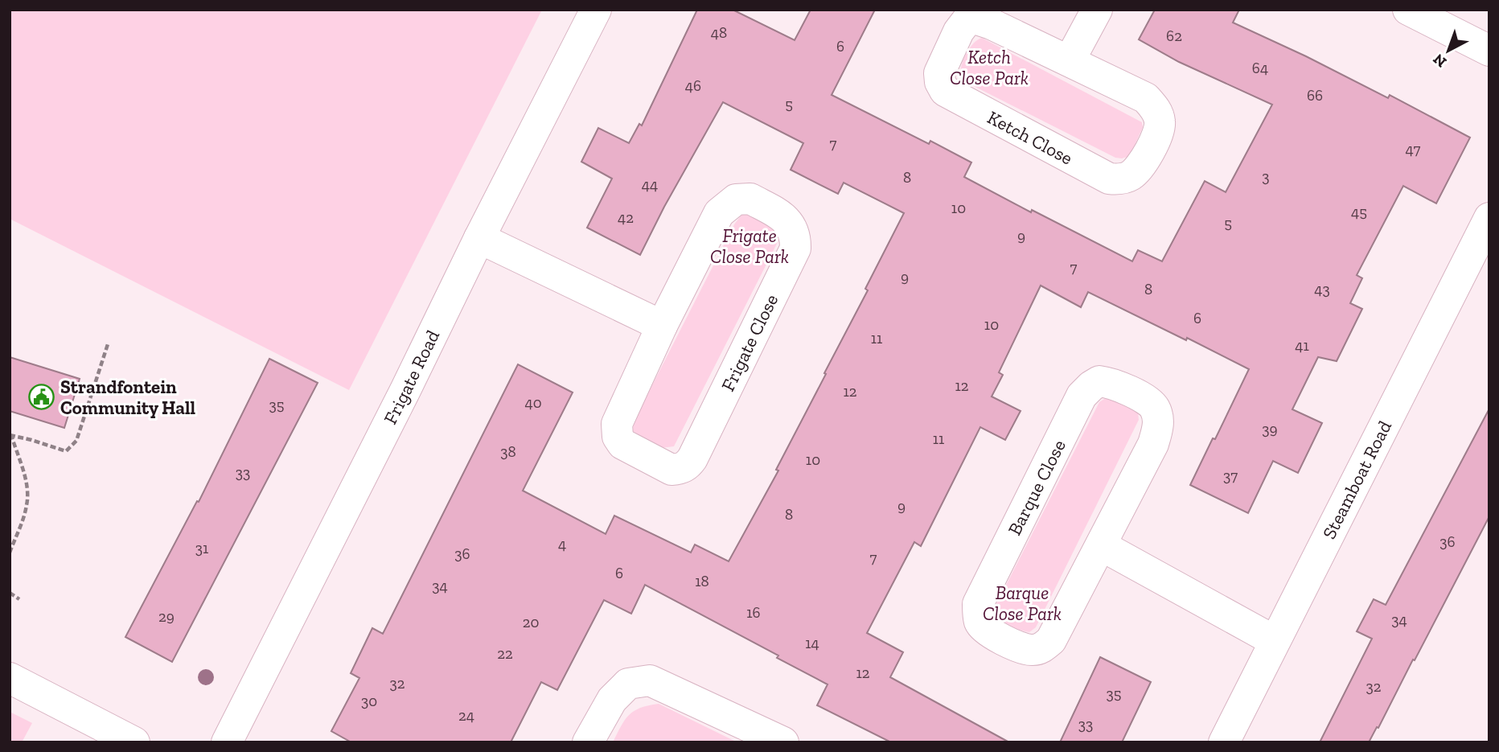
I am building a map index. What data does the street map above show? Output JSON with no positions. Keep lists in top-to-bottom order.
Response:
{
  "streets": {
    "street": [
      "Ketch Close",
      "Frigate Close",
      "Frigate Road",
      "Steamboat Road",
      "Barque Close"
    ]
  },
  "parks": ["Ketch Close Park", "Frigate Close Park", "Barque Close Park"],
  "places": {
    "public building": ["Strandfontein Community Hall"]
  },
  "house_numbers": [
    "48",
    "62",
    "6",
    "64",
    "46",
    "66",
    "5",
    "7",
    "47",
    "3",
    "8",
    "44",
    "10",
    "45",
    "42",
    "5",
    "9",
    "7",
    "9",
    "8",
    "43",
    "6",
    "10",
    "11",
    "41",
    "12",
    "12",
    "40",
    "35",
    "39",
    "11",
    "38",
    "10",
    "33",
    "37",
    "9",
    "8",
    "36",
    "4",
    "31",
    "36",
    "7",
    "6",
    "18",
    "34",
    "16",
    "29",
    "34",
    "20",
    "14",
    "22",
    "12",
    "32",
    "32",
    "35",
    "30",
    "24",
    "33"
  ],
  "north": "bottom left"
}
